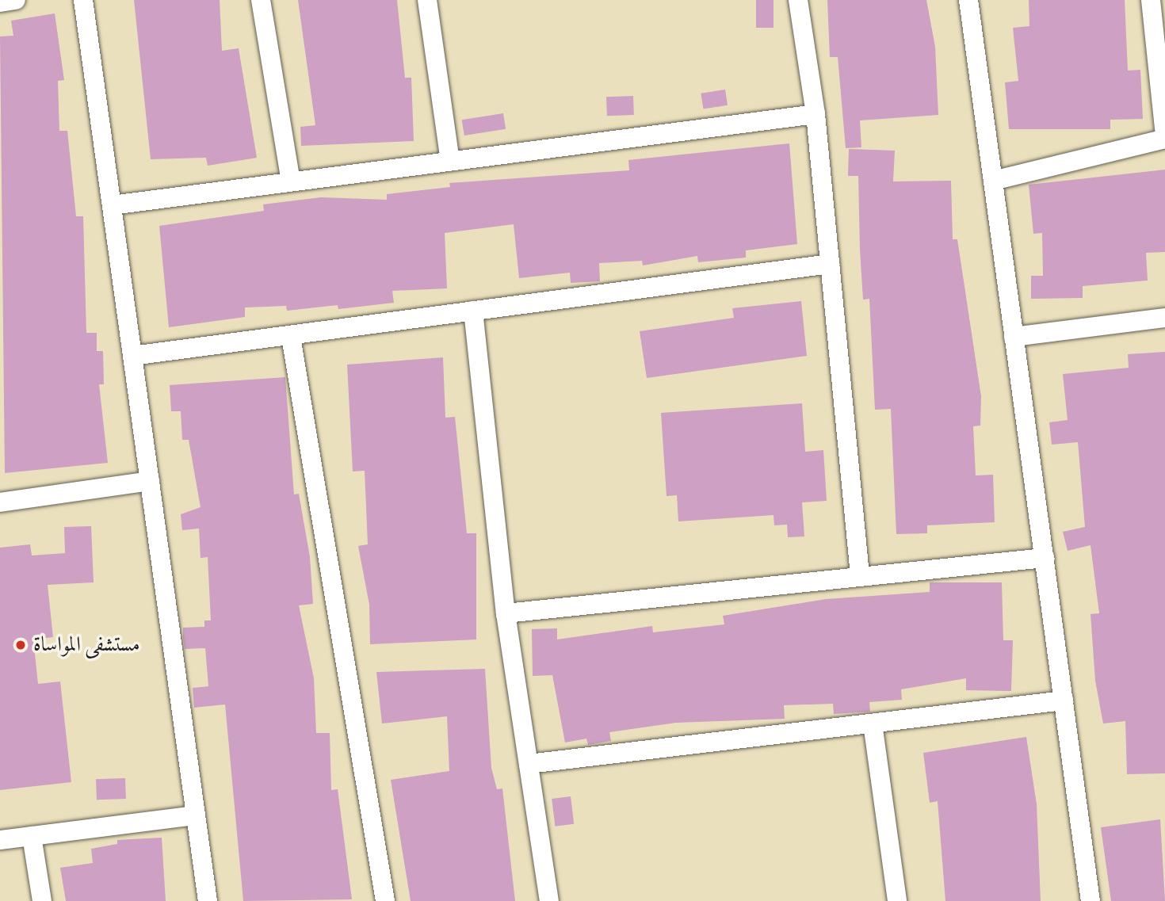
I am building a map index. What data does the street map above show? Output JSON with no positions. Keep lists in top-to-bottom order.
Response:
{
  "places": ["مستشفى المواساة"]
}
